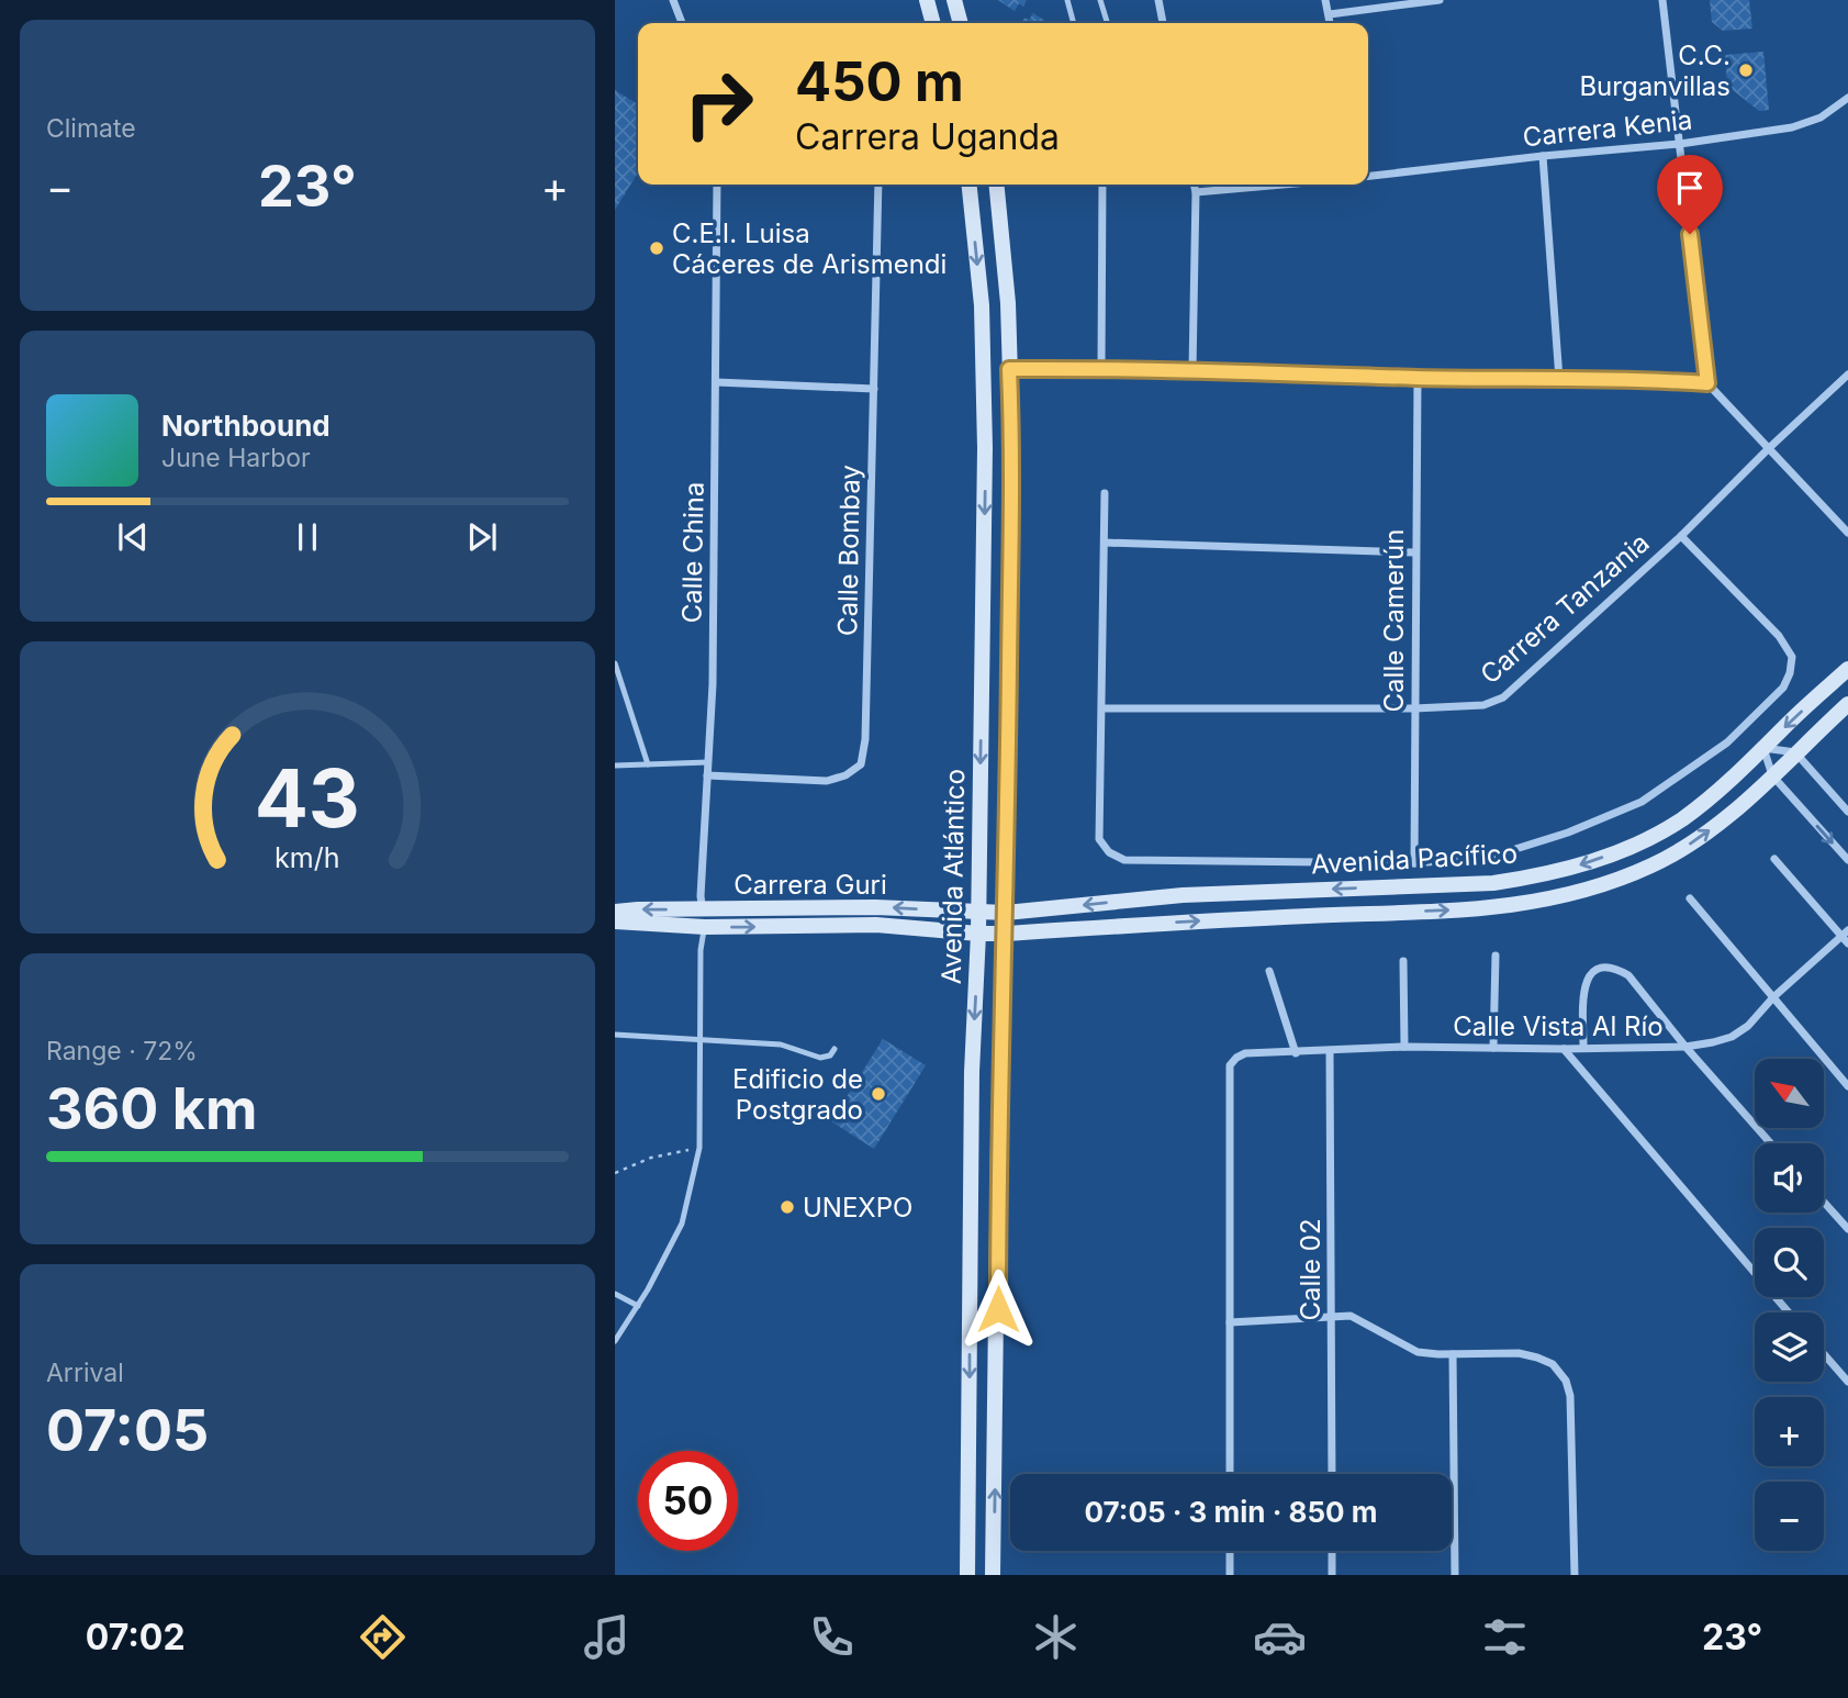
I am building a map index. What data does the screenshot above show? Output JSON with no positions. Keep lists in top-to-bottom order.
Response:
{
  "streets": {
    "main road": ["Avenida Pacífico", "Avenida Atlántico", "Carrera Guri"],
    "street": [
      "Carrera Kenia",
      "Calle Bombay",
      "Calle China",
      "Carrera Tanzania",
      "Calle Camerún",
      "Calle Vista Al Río",
      "Calle 02"
    ]
  },
  "crossings": [
    ["Calle Bombay", "Calle China"],
    ["Calle China", "Carrera Guri"],
    ["Carrera Tanzania", "Calle Camerún"],
    ["Avenida Pacífico", "Avenida Atlántico"],
    ["Avenida Pacífico", "Carrera Guri"],
    ["Avenida Atlántico", "Carrera Guri"],
    ["Calle Vista Al Río", "Calle 02"]
  ],
  "places": [
    "C.C. Burganvillas",
    "C.E.I. Luisa Cáceres de Arismendi",
    "Edificio de Postgrado",
    "UNEXPO"
  ],
  "north": "top left",
  "page": {
    "tile": [
      "Climate",
      ["Range · 72%", "360 km"],
      ["Arrival", "07:05"]
    ],
    "turn": ["450 m", "Carrera Uganda"],
    "heat": ["−", "23°", "+"],
    "song": ["Northbound", "June Harbor"],
    "map_buttons": ["+", "−"],
    "limit": "50",
    "trip": "07:05 · 3 min · 850 m",
    "tabs": ["07:02", "23°"],
    "gauge": ["43", "km/h"]
  }
}
